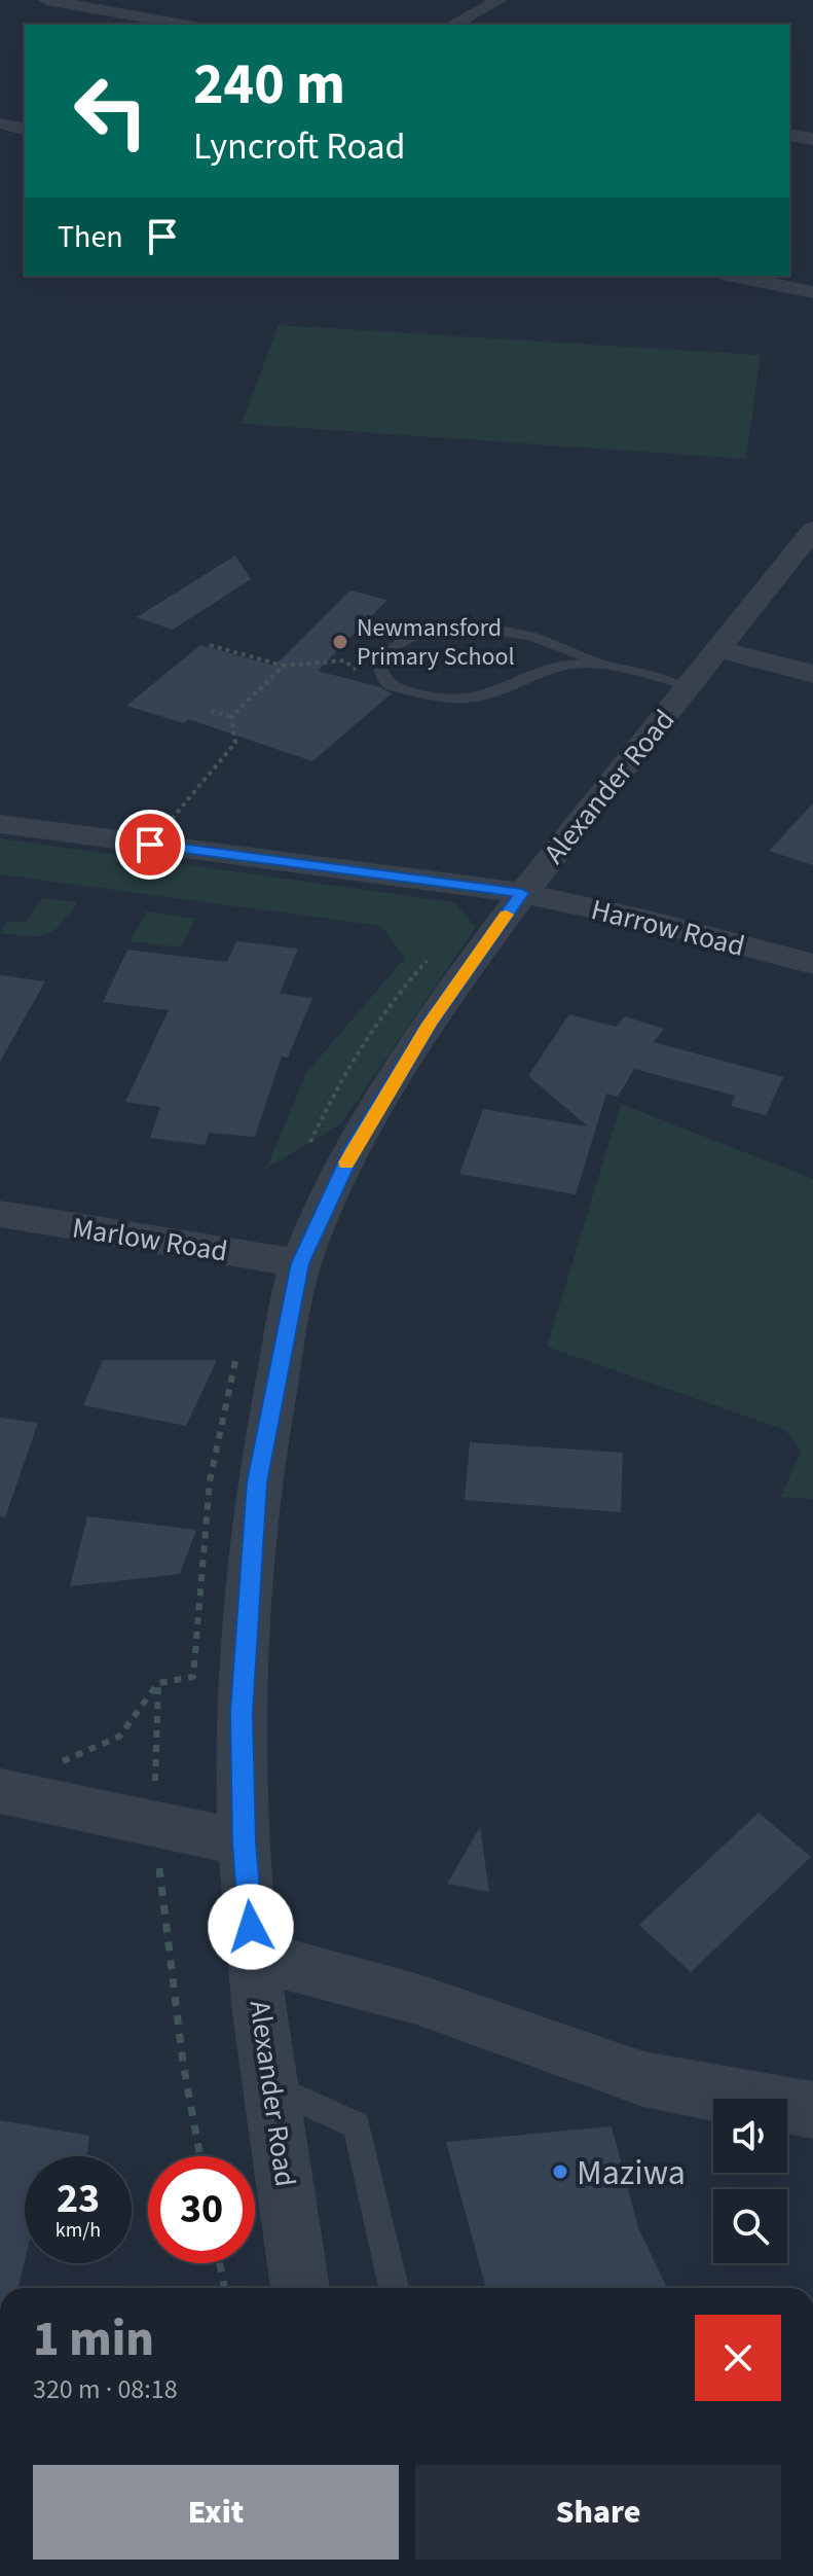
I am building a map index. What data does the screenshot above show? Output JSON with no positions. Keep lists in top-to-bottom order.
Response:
{
  "streets": {
    "street": ["Alexander Road", "Harrow Road", "Marlow Road"]
  },
  "crossings": [
    ["Alexander Road", "Harrow Road"],
    ["Alexander Road", "Marlow Road"]
  ],
  "places": ["Newmansford Primary School", "Maziwa"],
  "page": {
    "turn": ["240 m", "Lyncroft Road"],
    "then": "Then",
    "speed": "23 km/h",
    "limit": "30",
    "heading": ["1 min", "320 m · 08:18"],
    "buttons": ["Exit", "Share"]
  }
}
